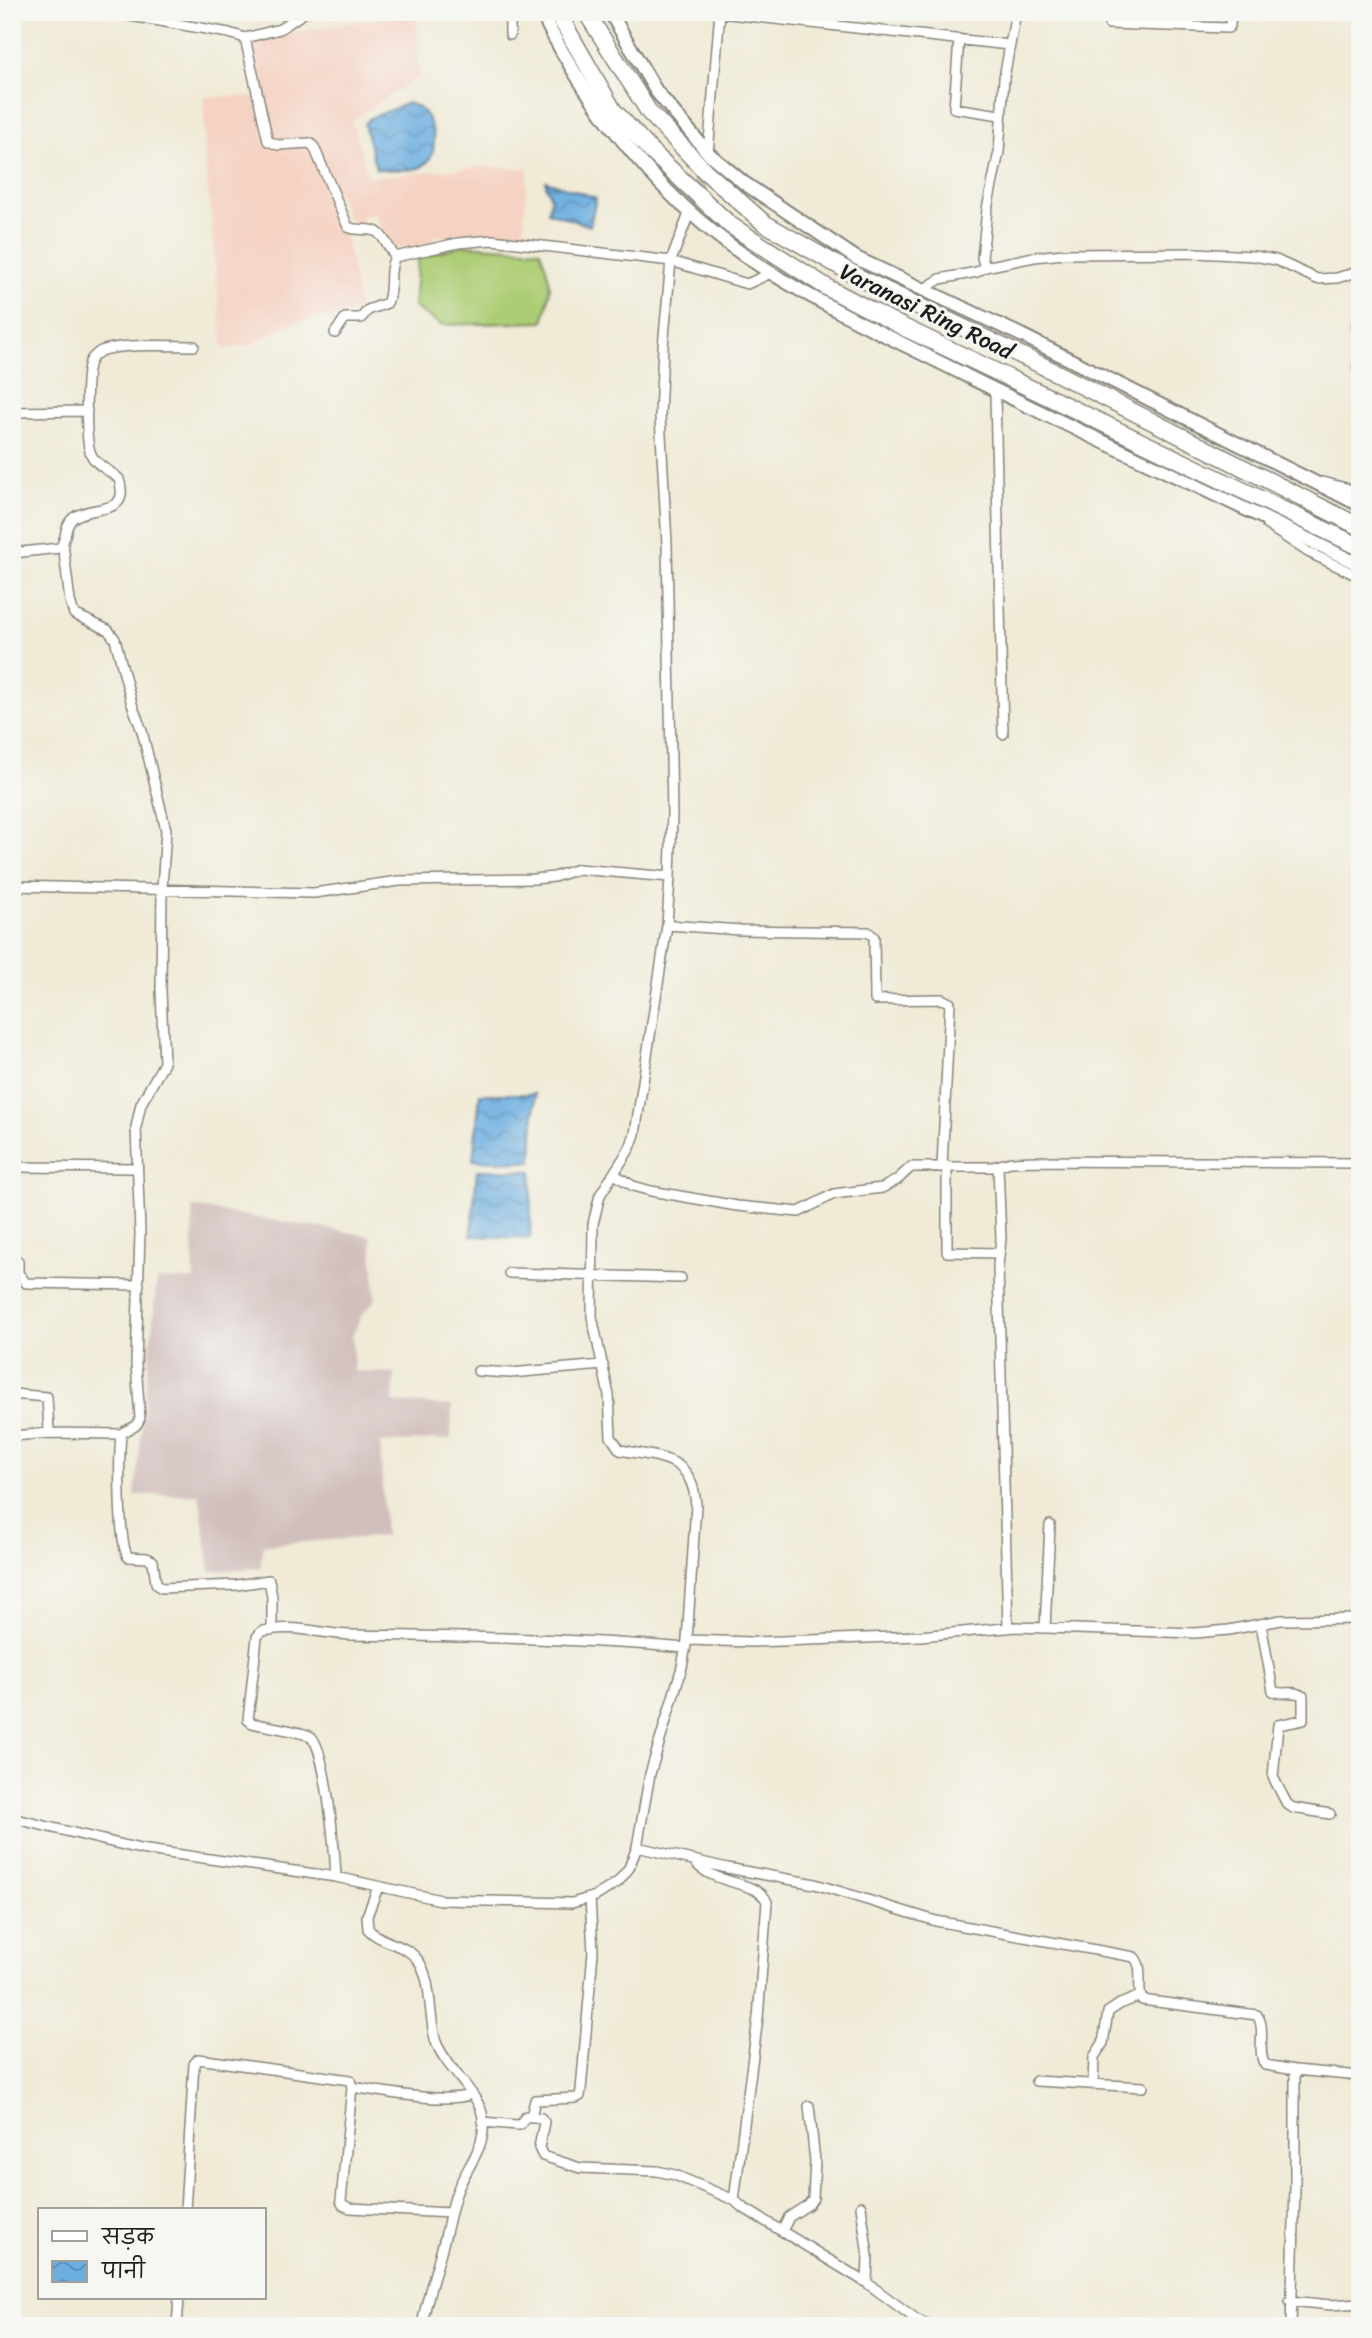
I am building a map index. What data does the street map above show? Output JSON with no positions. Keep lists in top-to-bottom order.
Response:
{
  "streets": {
    "highway": ["Varanasi Ring Road"]
  },
  "legend": ["सड़क", "पानी"]
}
